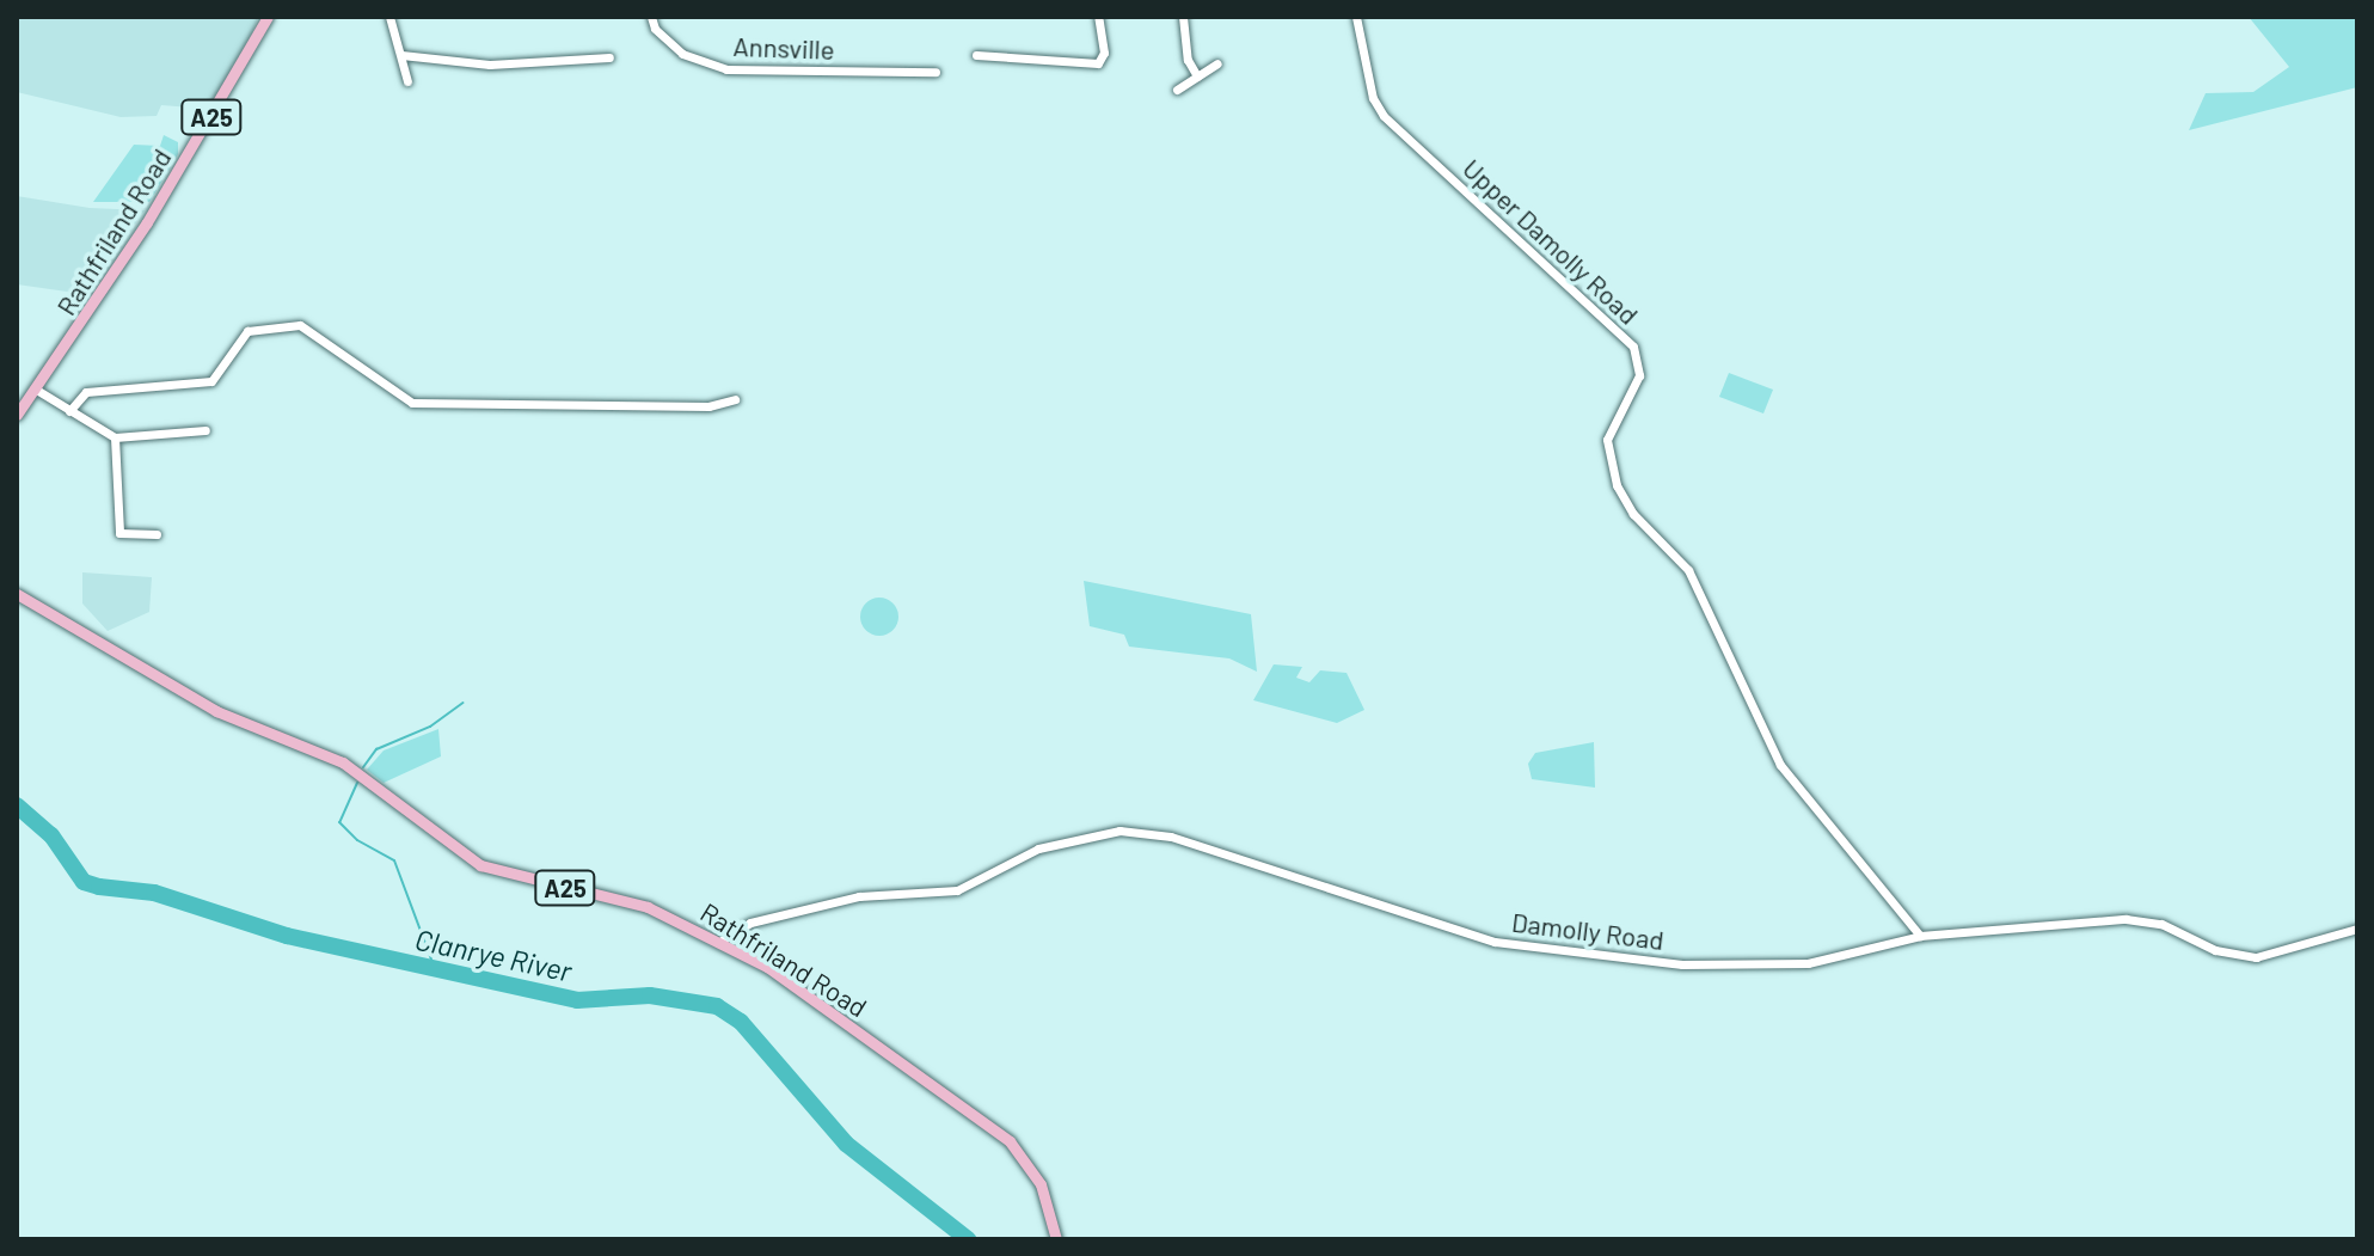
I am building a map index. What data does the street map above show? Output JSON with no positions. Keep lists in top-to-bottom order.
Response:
{
  "streets": {
    "main road": ["A25", "Rathfriland Road"],
    "street": ["Annsville", "Upper Damolly Road", "Damolly Road"]
  },
  "crossings": [
    ["Rathfriland Road", "Damolly Road"],
    ["Upper Damolly Road", "Damolly Road"]
  ],
  "water": ["Clanrye River"]
}
